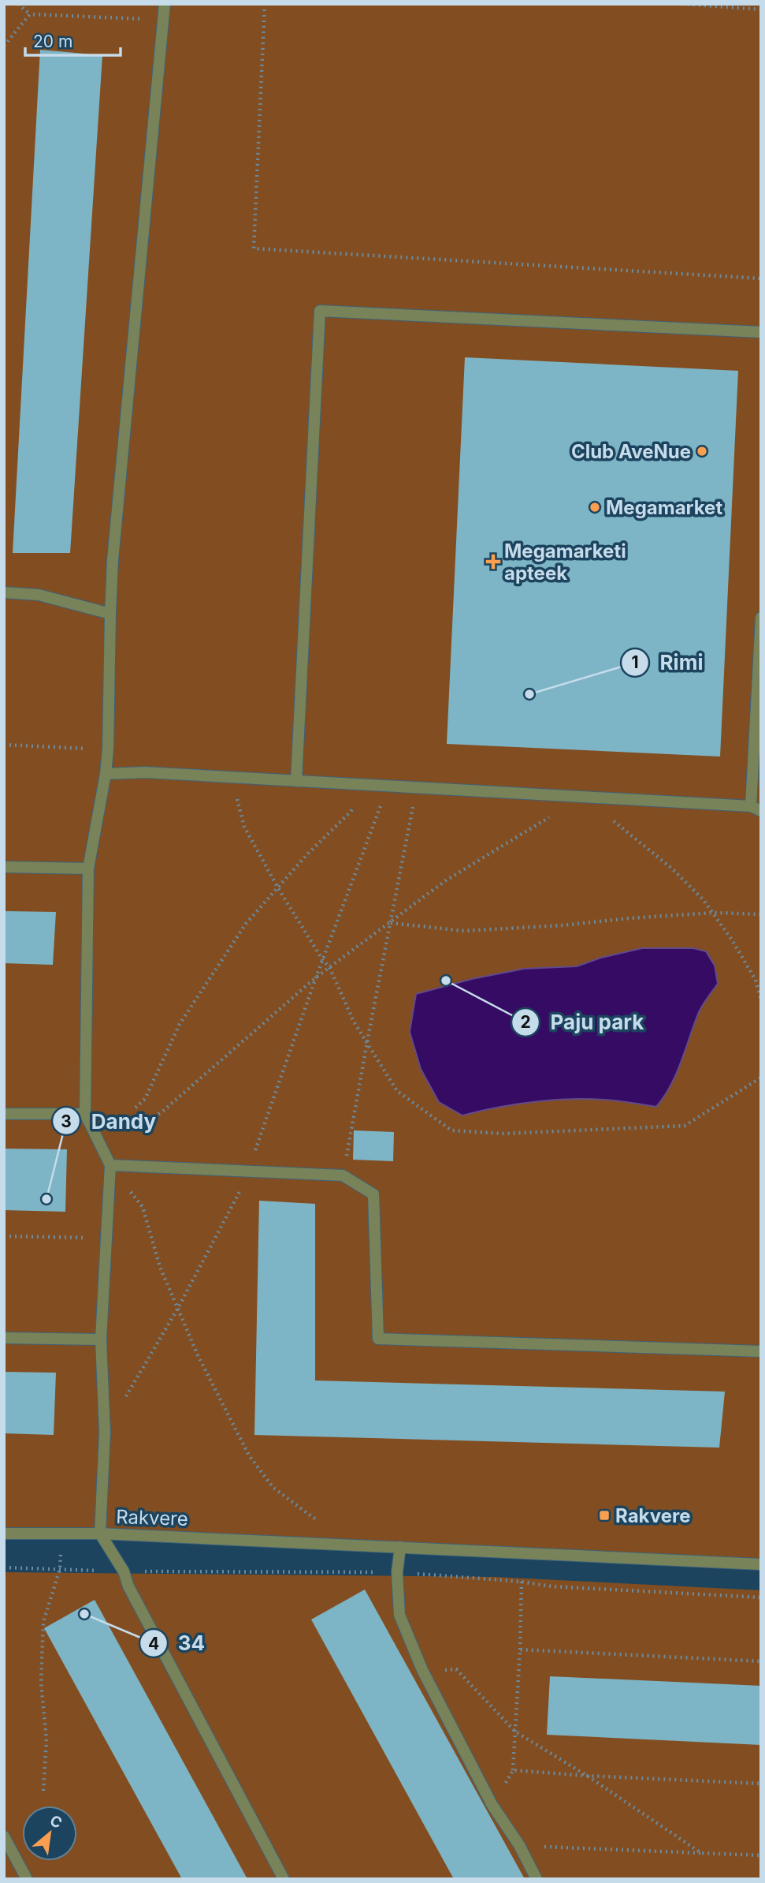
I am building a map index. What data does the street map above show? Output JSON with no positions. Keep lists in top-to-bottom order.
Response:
{
  "streets": {
    "street": ["Rakvere"]
  },
  "places": {
    "other": [
      "Club AveNue",
      "Megamarket",
      "Rimi",
      "Paju park",
      "Dandy",
      "34"
    ],
    "health": ["Megamarketi apteek"],
    "transit": ["Rakvere"]
  },
  "scale_bar": "20 m",
  "north": "top right"
}
